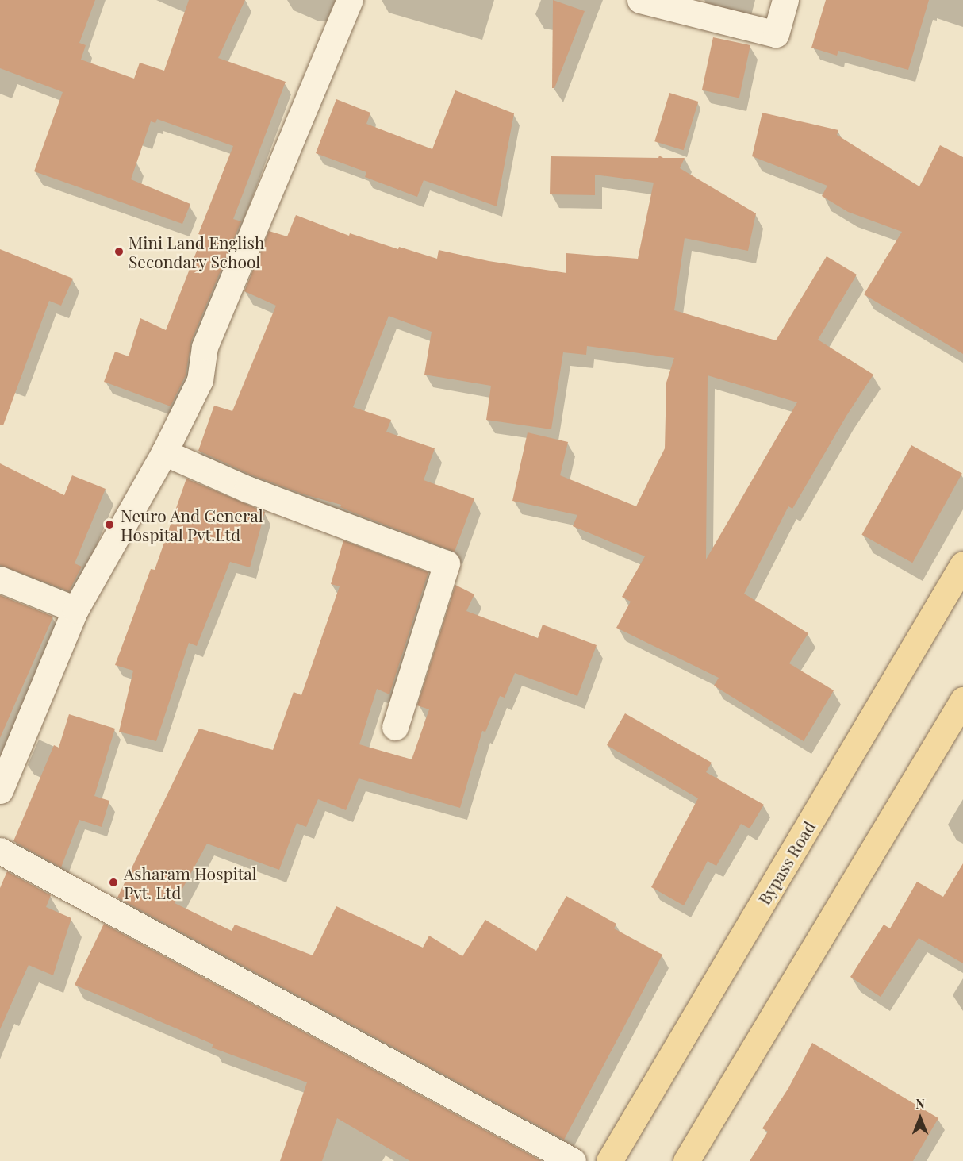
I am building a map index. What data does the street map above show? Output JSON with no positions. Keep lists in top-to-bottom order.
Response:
{
  "streets": {
    "main road": ["Bypass Road"]
  },
  "places": ["Mini Land English Secondary School", "Neuro And General Hospital Pvt.Ltd", "Asharam Hospital Pvt. Ltd"],
  "north": "top"
}
